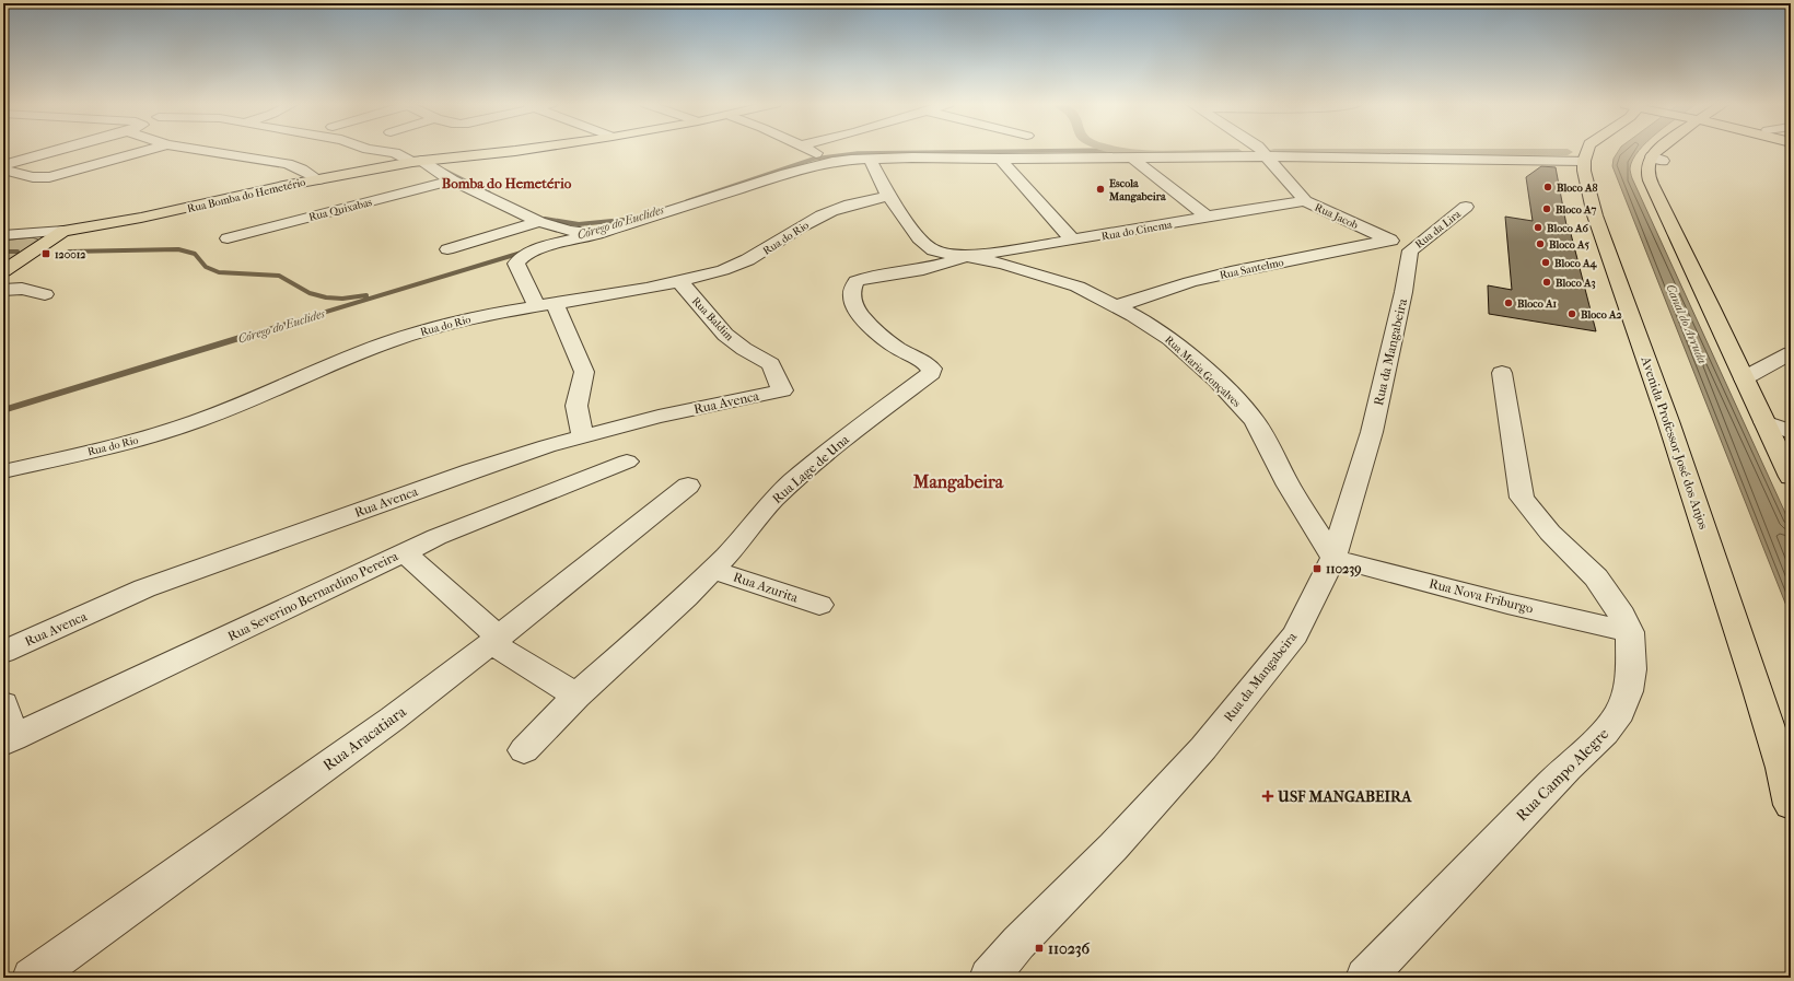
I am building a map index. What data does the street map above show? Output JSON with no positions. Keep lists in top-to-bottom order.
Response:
{
  "streets": {
    "main road": ["Rua Bomba do Hemetério", "Avenida Professor José dos Anjos"],
    "street": [
      "Rua Quixabas",
      "Rua Jacob",
      "Rua da Lira",
      "Rua do Cinema",
      "Rua do Rio",
      "Rua Santelmo",
      "Rua Baldim",
      "Rua da Mangabeira",
      "Rua Maria Gonçalves",
      "Rua Avenca",
      "Rua Lage de Una",
      "Rua Azurita",
      "Rua Severino Bernardino Pereira",
      "Rua Nova Friburgo",
      "Rua Aracatiara",
      "Rua Campo Alegre"
    ]
  },
  "crossings": [
    ["Rua Jacob", "Rua da Lira"],
    ["Rua Jacob", "Rua do Cinema"],
    ["Rua Jacob", "Rua Santelmo"],
    ["Rua Jacob", "Rua da Mangabeira"],
    ["Rua da Lira", "Rua da Mangabeira"],
    ["Rua do Cinema", "Rua Maria Gonçalves"],
    ["Rua do Cinema", "Rua Lage de Una"],
    ["Rua do Rio", "Rua Baldim"],
    ["Rua do Rio", "Rua Maria Gonçalves"],
    ["Rua Santelmo", "Rua Maria Gonçalves"],
    ["Rua Baldim", "Rua Avenca"],
    ["Rua da Mangabeira", "Rua Maria Gonçalves"],
    ["Rua da Mangabeira", "Rua Nova Friburgo"],
    ["Rua Maria Gonçalves", "Rua Lage de Una"],
    ["Rua Maria Gonçalves", "Rua Nova Friburgo"],
    ["Rua Lage de Una", "Rua Azurita"],
    ["Rua Nova Friburgo", "Rua Campo Alegre"]
  ],
  "districts": ["Bomba do Hemetério", "Mangabeira"],
  "water": ["Córego do Euclides", "Canal do Arruda"],
  "places": {
    "other": [
      "Bloco A8",
      "Escola Mangabeira",
      "Bloco A7",
      "Bloco A6",
      "Bloco A5",
      "Bloco A4",
      "Bloco A3",
      "Bloco A1",
      "Bloco A2"
    ],
    "transit": ["120012", "110239", "110236"],
    "health": ["USF MANGABEIRA"]
  }
}
